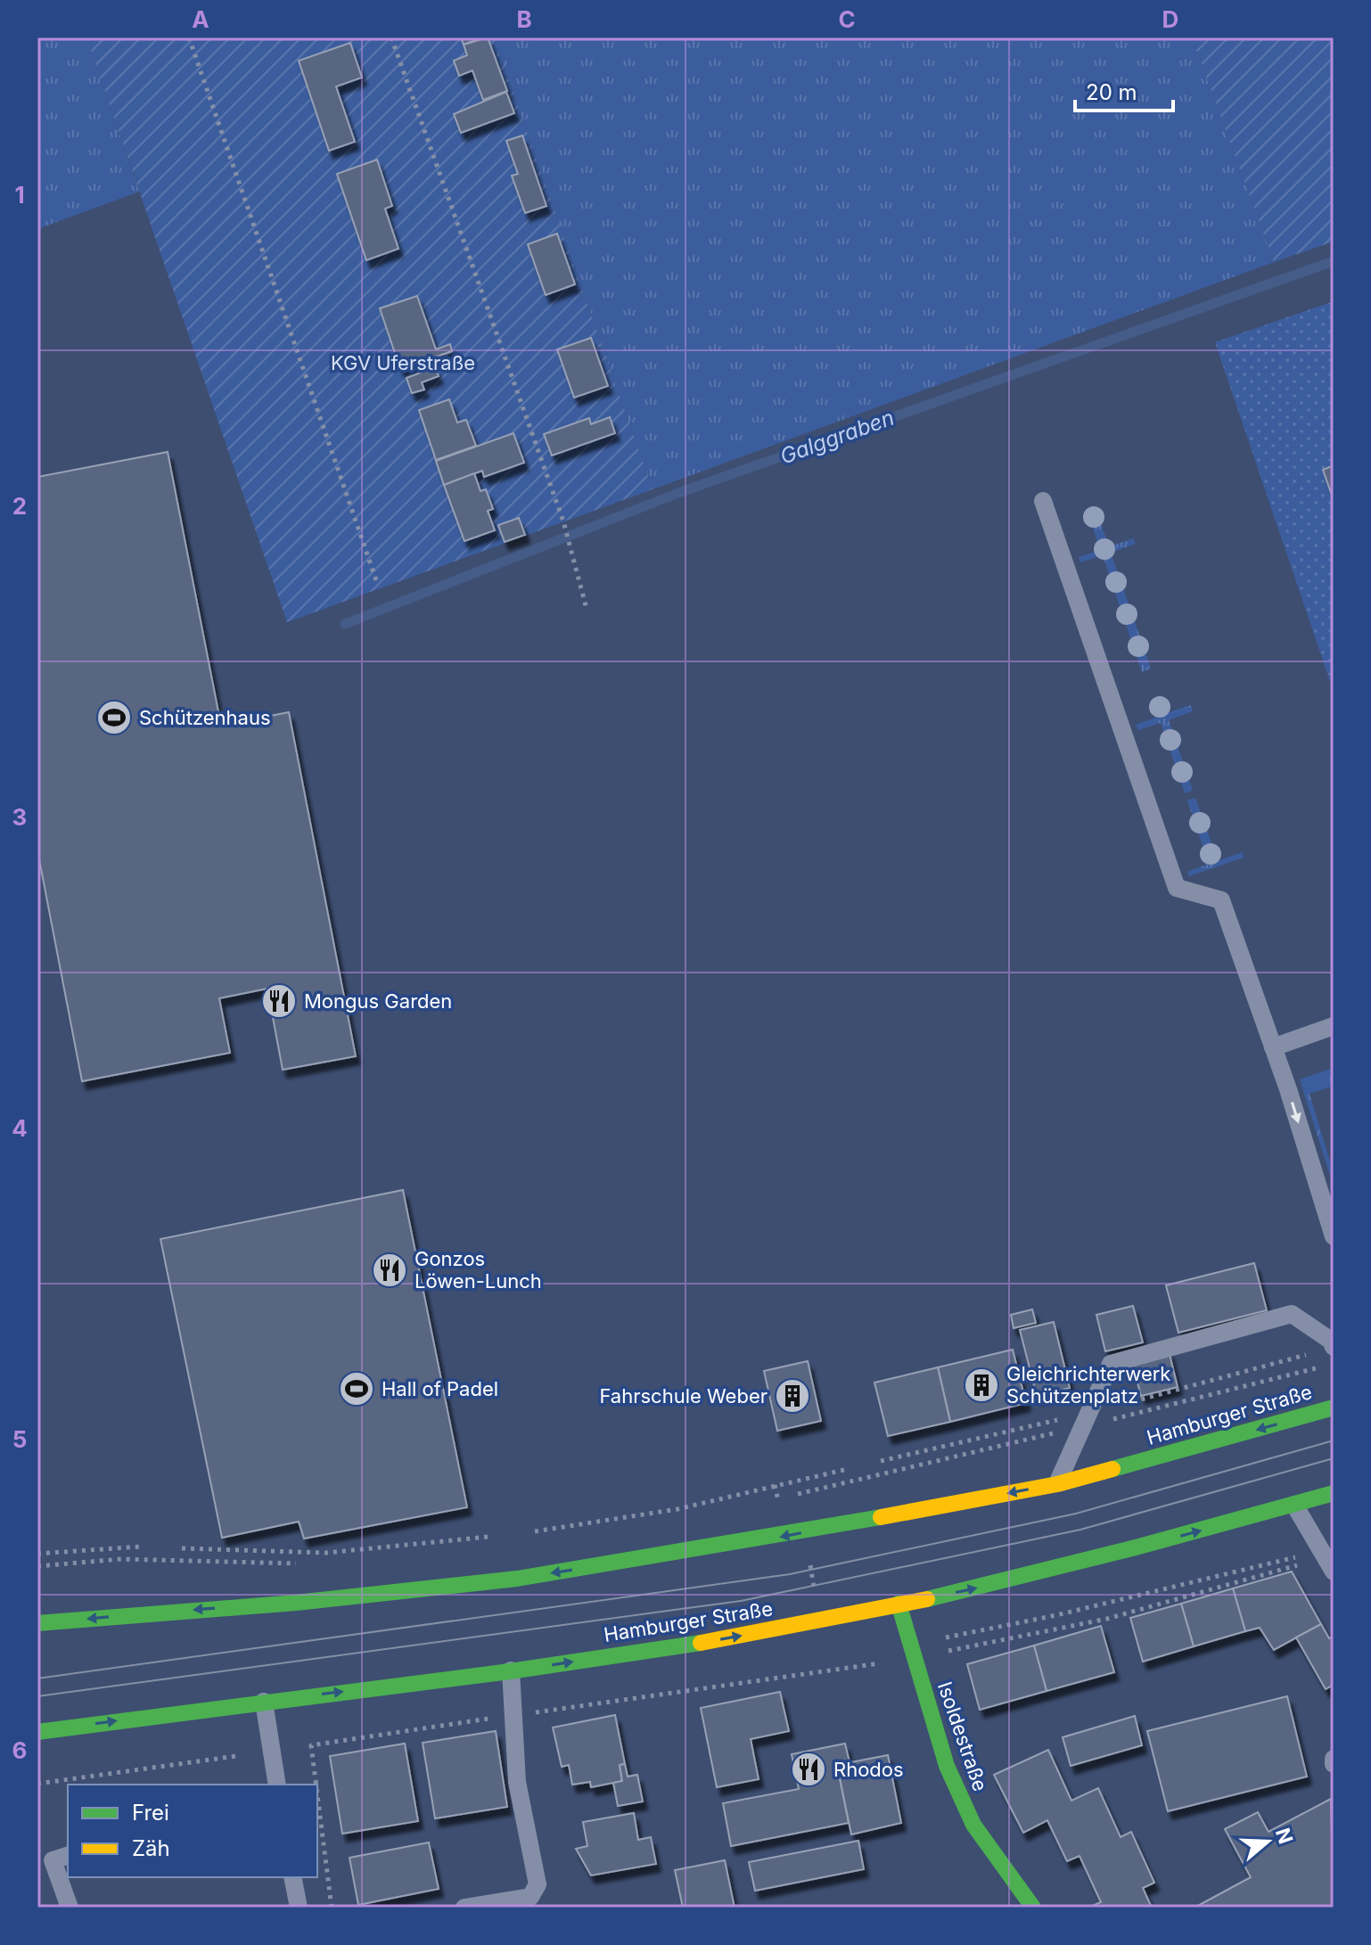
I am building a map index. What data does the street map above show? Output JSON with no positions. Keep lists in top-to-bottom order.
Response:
{
  "streets": {
    "main road": ["Hamburger Straße", "Isoldestraße"]
  },
  "crossings": [
    ["Hamburger Straße", "Isoldestraße"]
  ],
  "water": ["Galggraben"],
  "parks": ["KGV Uferstraße"],
  "places": {
    "sports": ["Schützenhaus", "Hall of Padel"],
    "restaurant": ["Mongus Garden", "Gonzos Löwen-Lunch", "Rhodos"],
    "building": ["Gleichrichterwerk Schützenplatz", "Fahrschule Weber"]
  },
  "legend": ["Frei", "Zäh"],
  "scale_bar": "20 m",
  "north": "right",
  "grid": {
    "columns": [
      "A",
      "B",
      "C",
      "D"
    ],
    "rows": [
      "1",
      "2",
      "3",
      "4",
      "5",
      "6"
    ]
  }
}
